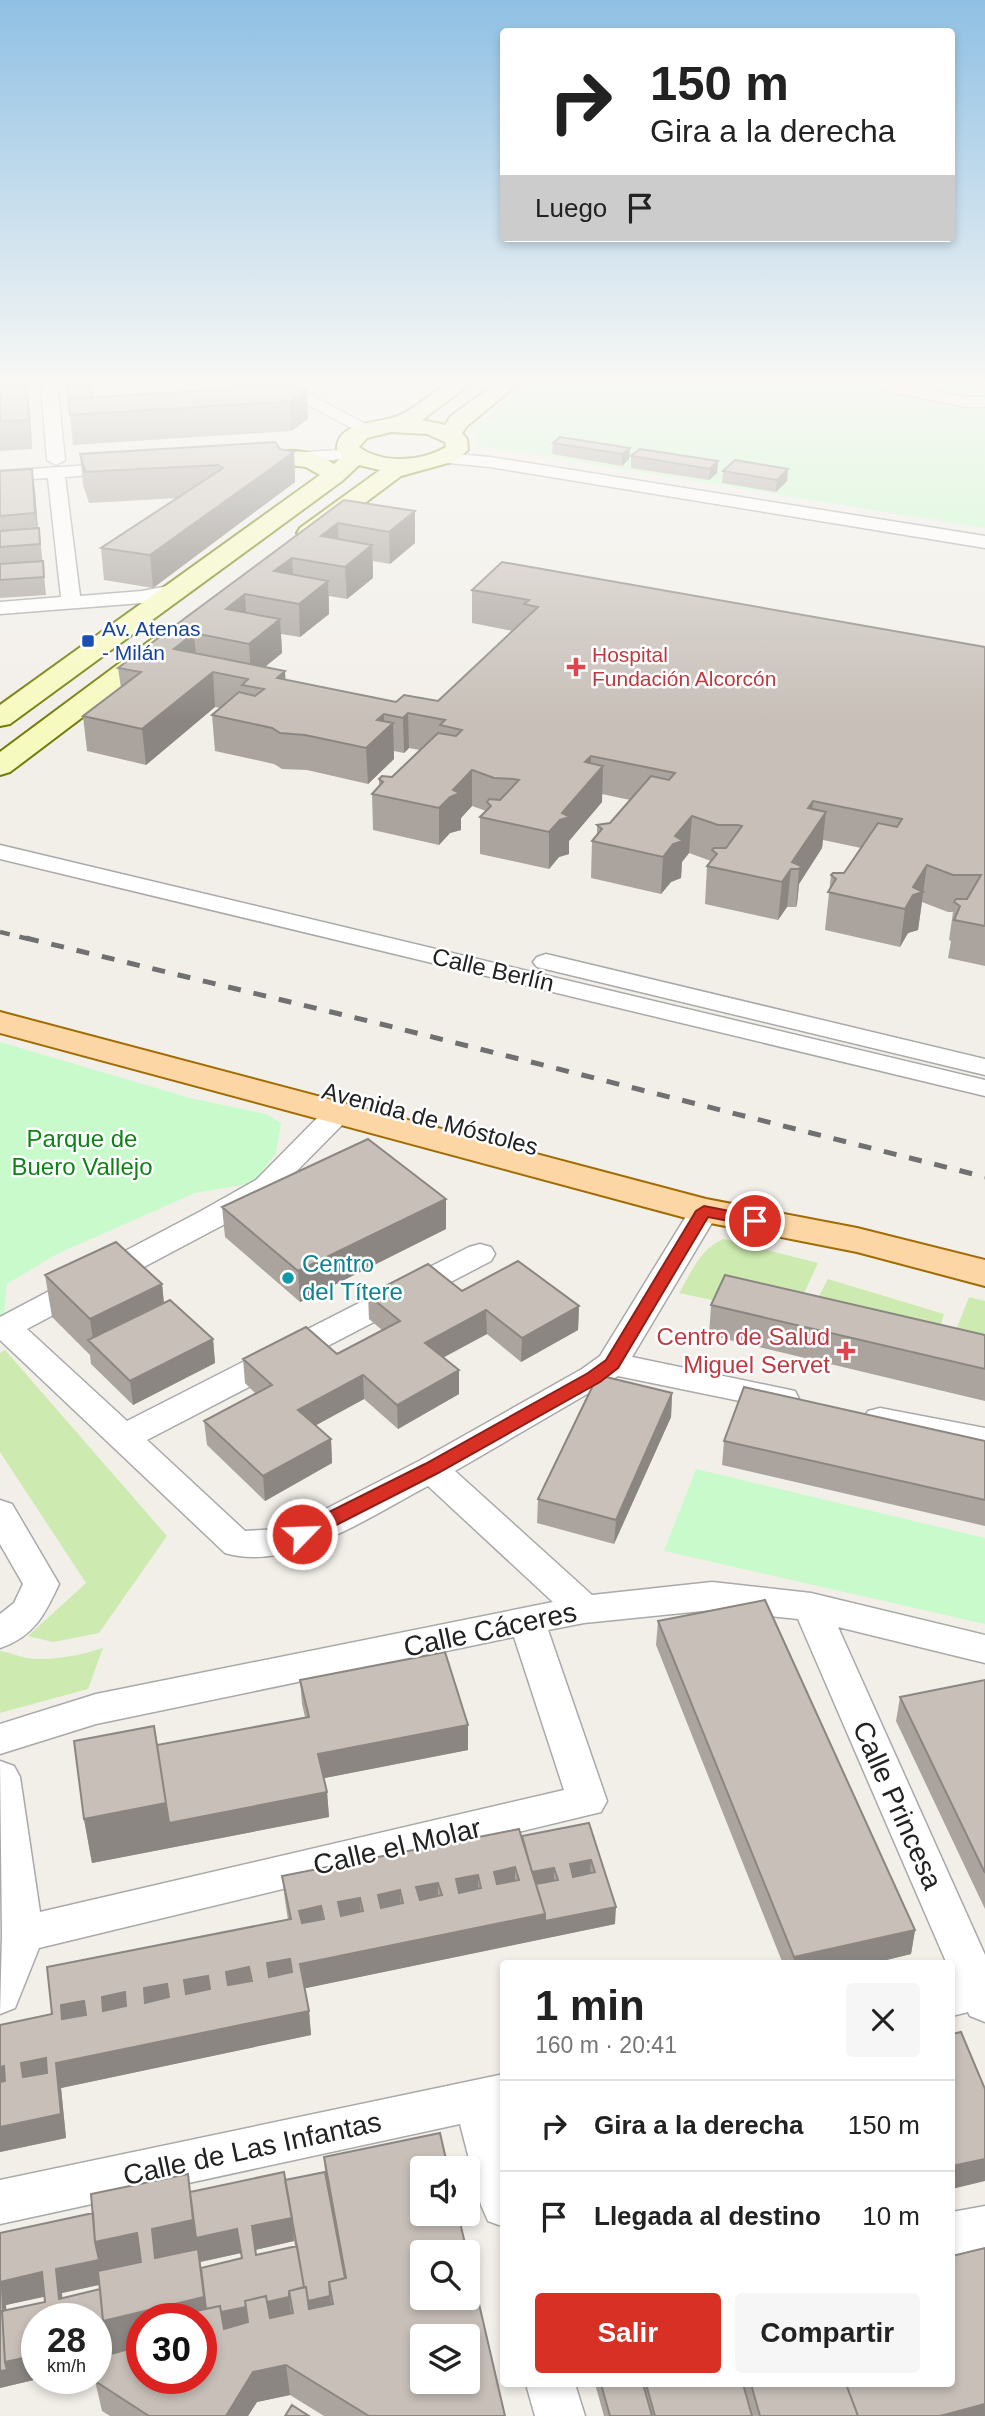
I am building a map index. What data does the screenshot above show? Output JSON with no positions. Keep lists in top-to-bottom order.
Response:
{
  "streets": {
    "main road": ["Avenida de Móstoles"],
    "street": [
      "Calle Berlín",
      "Calle Cáceres",
      "Calle Princesa",
      "Calle el Molar",
      "Calle de Las Infantas"
    ]
  },
  "crossings": [
    ["Calle Cáceres", "Calle Princesa"],
    ["Calle Cáceres", "Calle el Molar"]
  ],
  "parks": ["Parque de Buero Vallejo"],
  "places": {
    "transit": ["Av. Atenas - Milán"],
    "health": ["Hospital Fundación Alcorcón", "Centro de Salud Miguel Servet"],
    "other": ["Centro del Títere"]
  },
  "page": {
    "turn": ["150 m", "Gira a la derecha"],
    "then": "Luego",
    "heading": ["1 min", "160 m · 20:41"],
    "list": [
      {
        "name": "Gira a la derecha",
        "value": "150 m"
      },
      {
        "name": "Llegada al destino",
        "value": "10 m"
      }
    ],
    "buttons": ["Salir", "Compartir"],
    "speed": "28 km/h",
    "limit": "30"
  }
}
